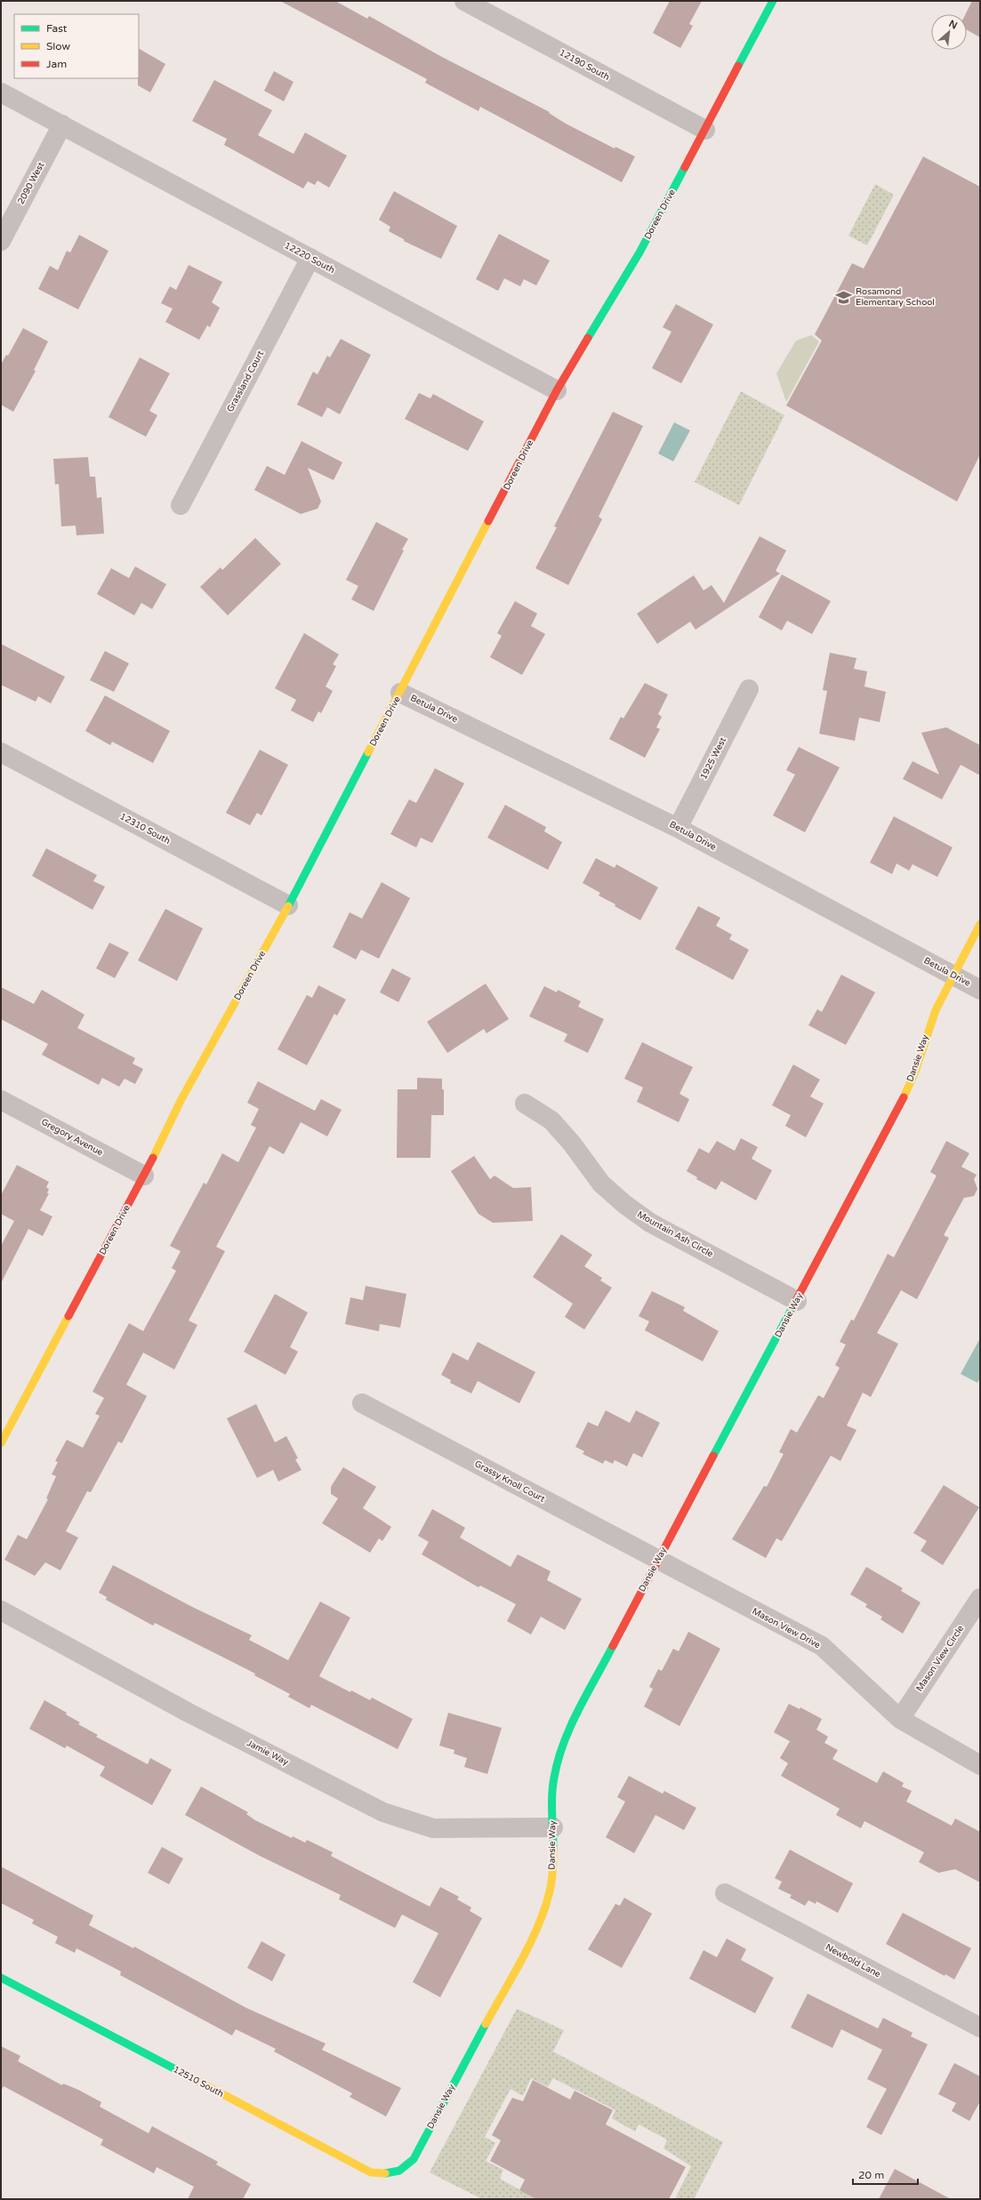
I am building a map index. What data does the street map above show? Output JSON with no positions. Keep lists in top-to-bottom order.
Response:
{
  "streets": {
    "street": [
      "12190 South",
      "2090 West",
      "Doreen Drive",
      "12220 South",
      "Grassland Court",
      "Betula Drive",
      "1925 West",
      "12310 South",
      "Dansie Way",
      "Gregory Avenue",
      "Mountain Ash Circle",
      "Grassy Knoll Court",
      "Mason View Drive",
      "Mason View Circle",
      "Jamie Way",
      "Newbold Lane",
      "12510 South"
    ]
  },
  "crossings": [
    ["12190 South", "Doreen Drive"],
    ["2090 West", "12220 South"],
    ["Doreen Drive", "12220 South"],
    ["Doreen Drive", "Betula Drive"],
    ["Doreen Drive", "12310 South"],
    ["Doreen Drive", "Gregory Avenue"],
    ["12220 South", "Grassland Court"],
    ["Betula Drive", "1925 West"],
    ["Betula Drive", "Dansie Way"],
    ["Dansie Way", "Mountain Ash Circle"],
    ["Dansie Way", "Grassy Knoll Court"],
    ["Dansie Way", "Mason View Drive"],
    ["Dansie Way", "Jamie Way"],
    ["Dansie Way", "12510 South"],
    ["Grassy Knoll Court", "Mason View Drive"],
    ["Mason View Drive", "Mason View Circle"]
  ],
  "places": {
    "school or university": ["Rosamond Elementary School"]
  },
  "legend": ["Fast", "Slow", "Jam"],
  "scale_bar": "20 m",
  "north": "top right"
}
